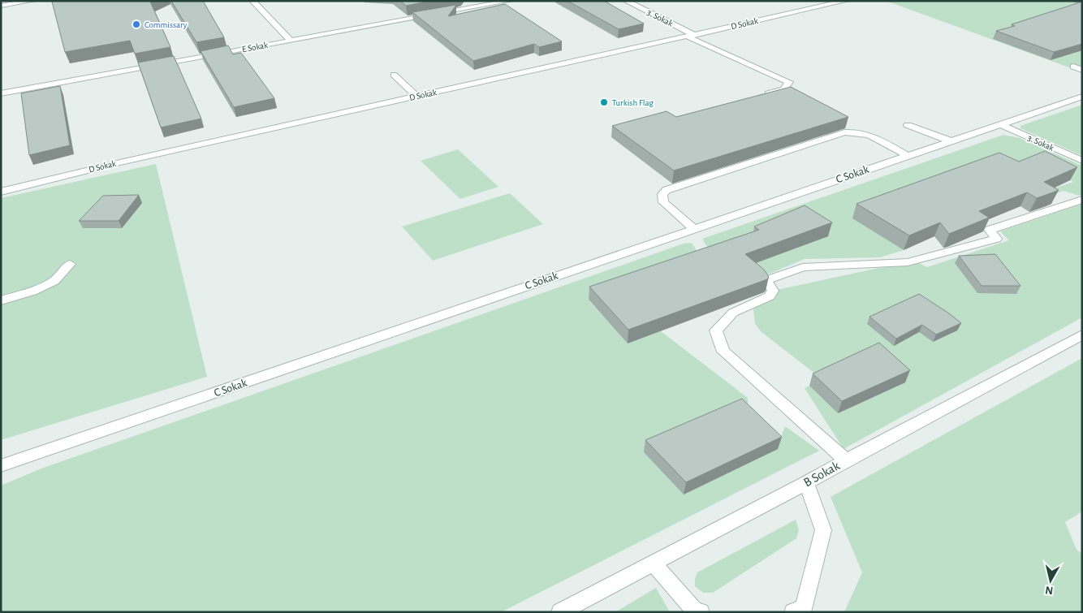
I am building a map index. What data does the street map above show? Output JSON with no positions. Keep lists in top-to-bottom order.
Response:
{
  "streets": {
    "lane": [
      "3. Sokak",
      "D Sokak",
      "E Sokak",
      "C Sokak",
      "B Sokak"
    ]
  },
  "crossings": [
    ["3. Sokak", "D Sokak"],
    ["3. Sokak", "C Sokak"]
  ],
  "places": ["Commissary", "Turkish Flag"],
  "north": "bottom"
}
